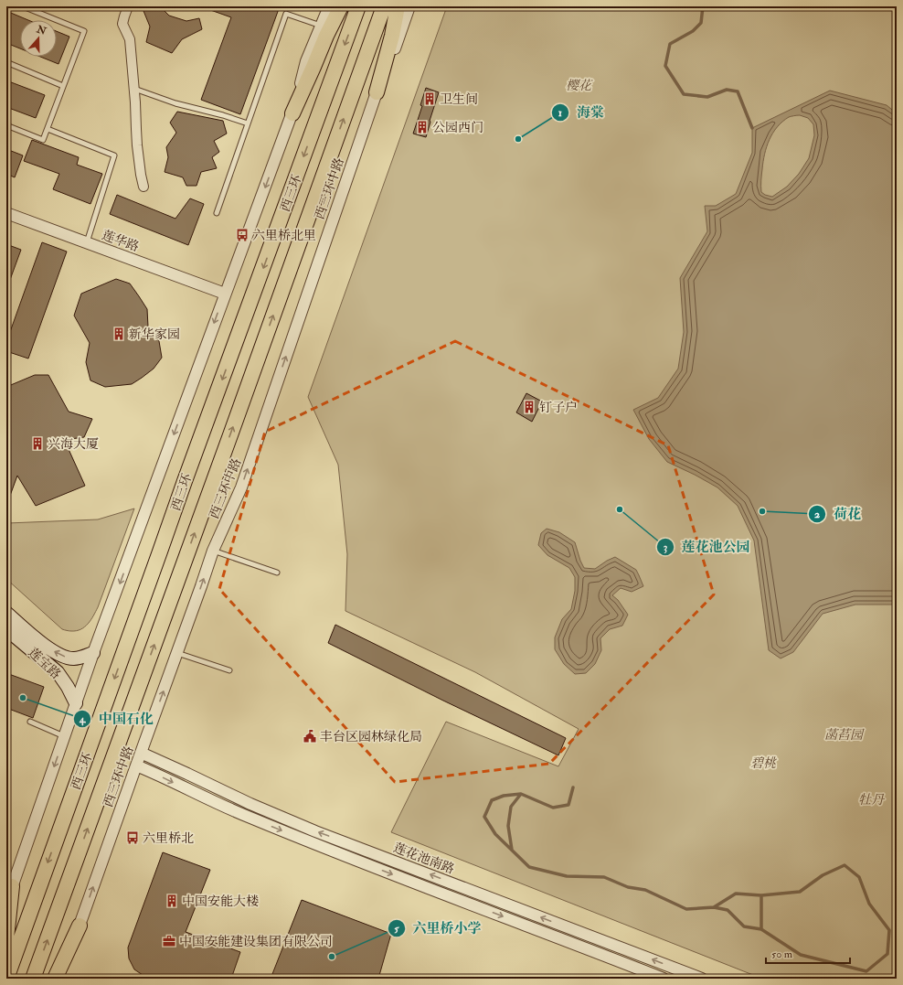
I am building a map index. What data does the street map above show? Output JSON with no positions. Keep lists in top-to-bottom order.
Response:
{
  "streets": {
    "highway": ["西三环"],
    "main road": ["莲宝路"],
    "street": ["西三环中路", "莲华路", "莲花池南路"]
  },
  "crossings": [
    ["西三环中路", "莲花池南路"]
  ],
  "parks": [
    "樱花",
    "菡萏园",
    "碧桃",
    "牡丹"
  ],
  "places": {
    "building": [
      "卫生间",
      "公园西门",
      "新华家园",
      "钉子户",
      "兴海大厦",
      "中国安能大楼"
    ],
    "other": [
      "海棠",
      "莲花池公园",
      "荷花",
      "中国石化",
      "六里桥小学"
    ],
    "bus stop": ["六里桥北里", "六里桥北"],
    "public building": ["丰台区园林绿化局"],
    "office": ["中国安能建设集团有限公司"]
  },
  "scale_bar": "50 m",
  "north": "top"
}
